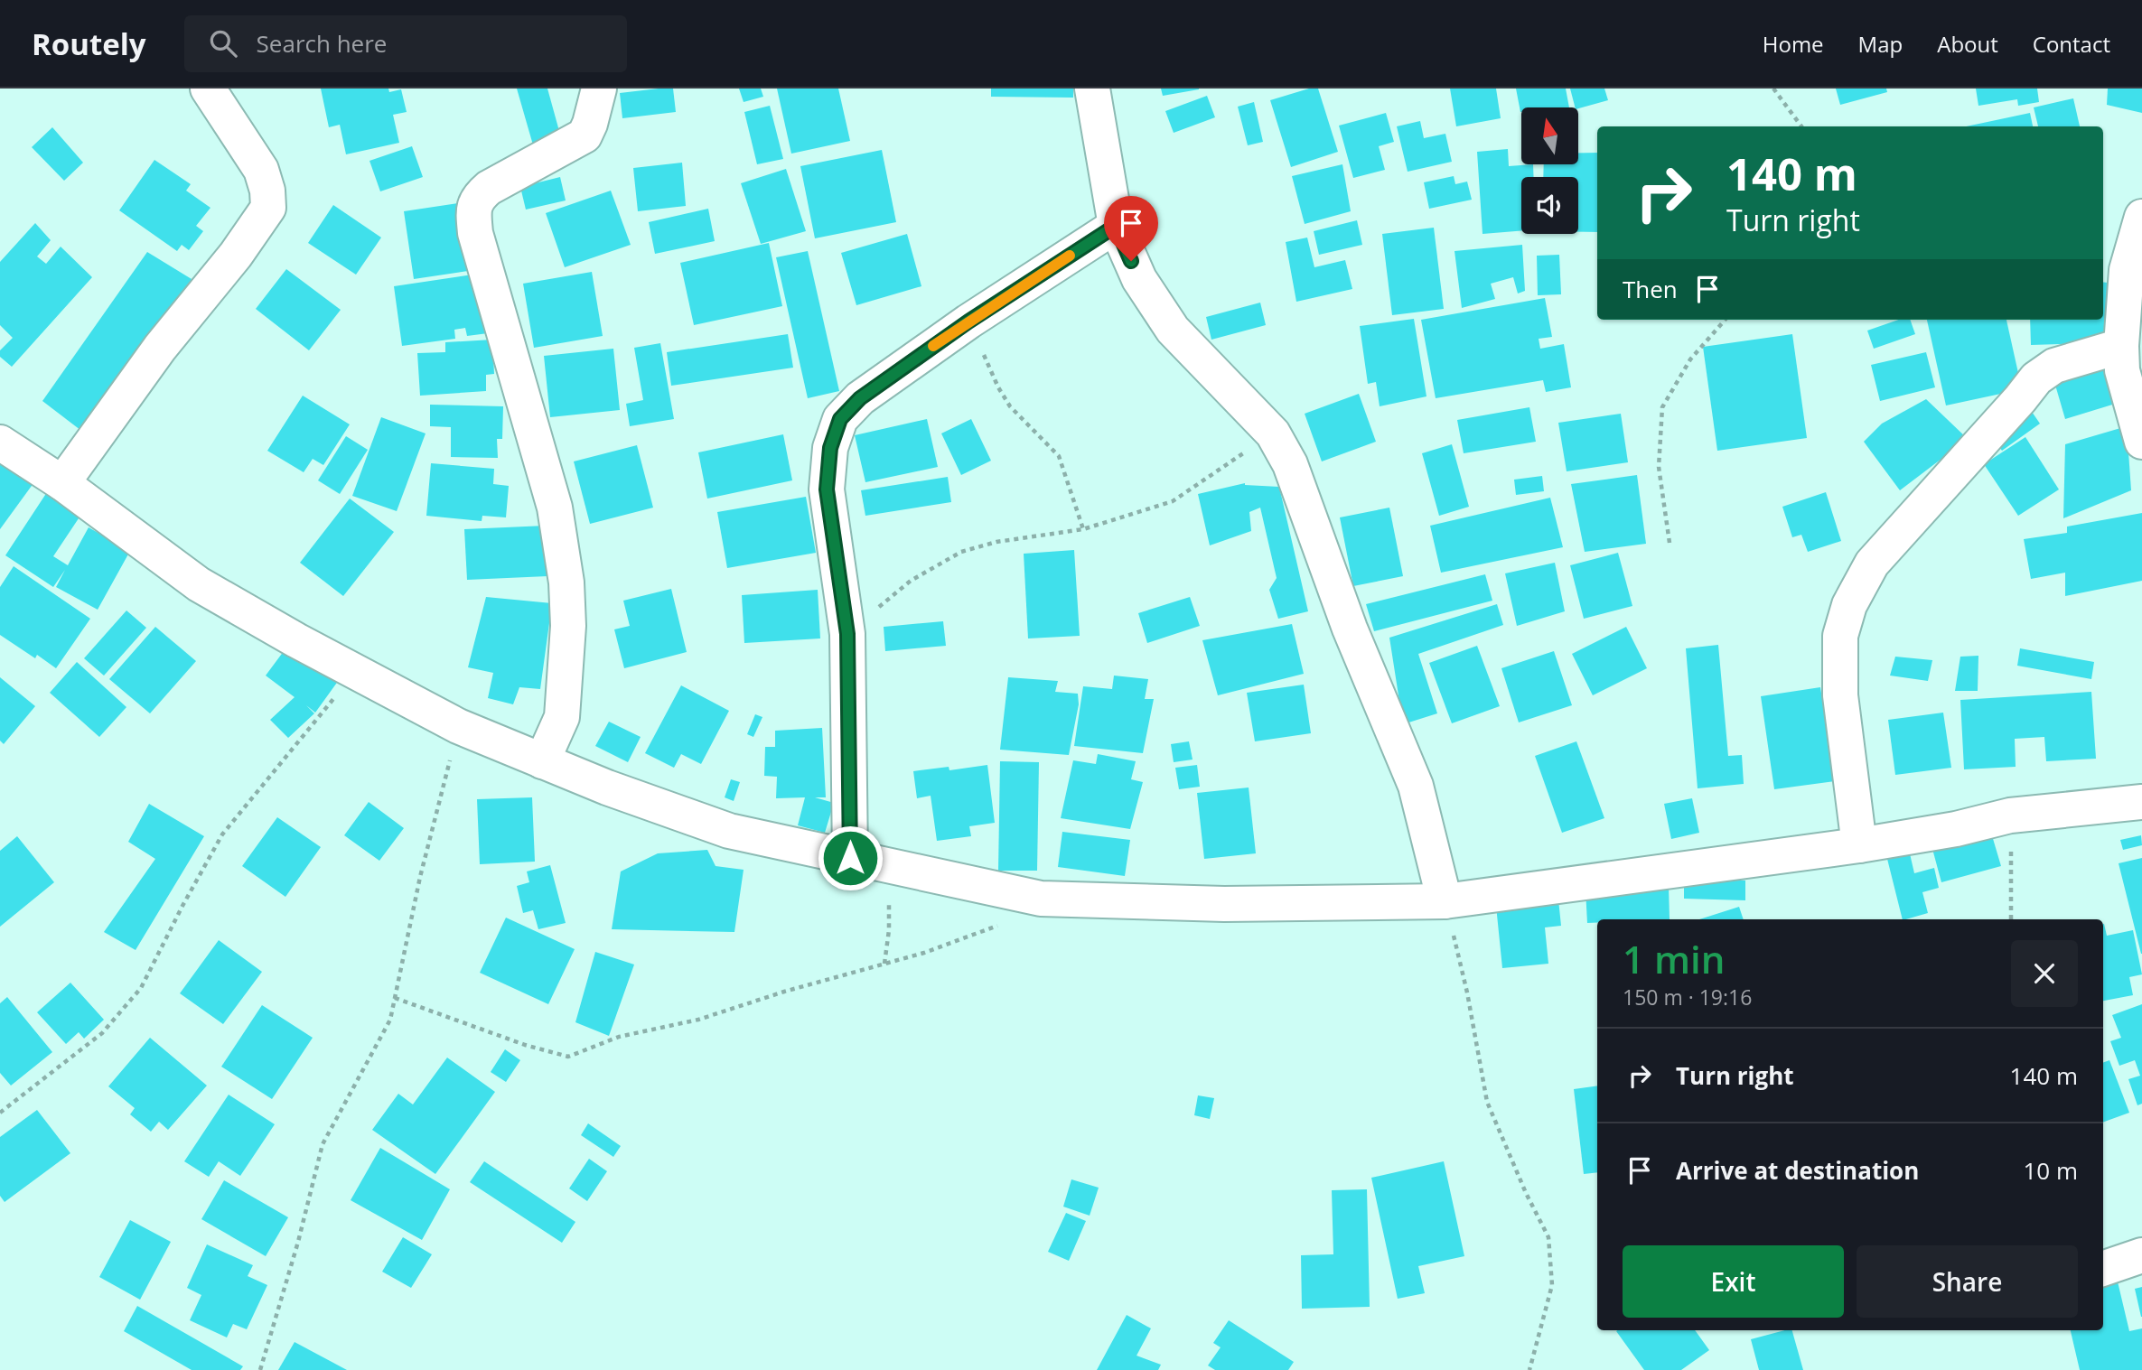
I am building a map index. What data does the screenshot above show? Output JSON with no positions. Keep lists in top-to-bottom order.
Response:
{
  "north": "top",
  "page": {
    "header": "Routely",
    "search": "Search here",
    "nav": [
      "Home",
      "Map",
      "About",
      "Contact"
    ],
    "turn": ["140 m", "Turn right"],
    "then": "Then",
    "heading": ["1 min", "150 m · 19:16"],
    "list": [
      {
        "name": "Turn right",
        "value": "140 m"
      },
      {
        "name": "Arrive at destination",
        "value": "10 m"
      }
    ],
    "buttons": ["Exit", "Share"]
  }
}
